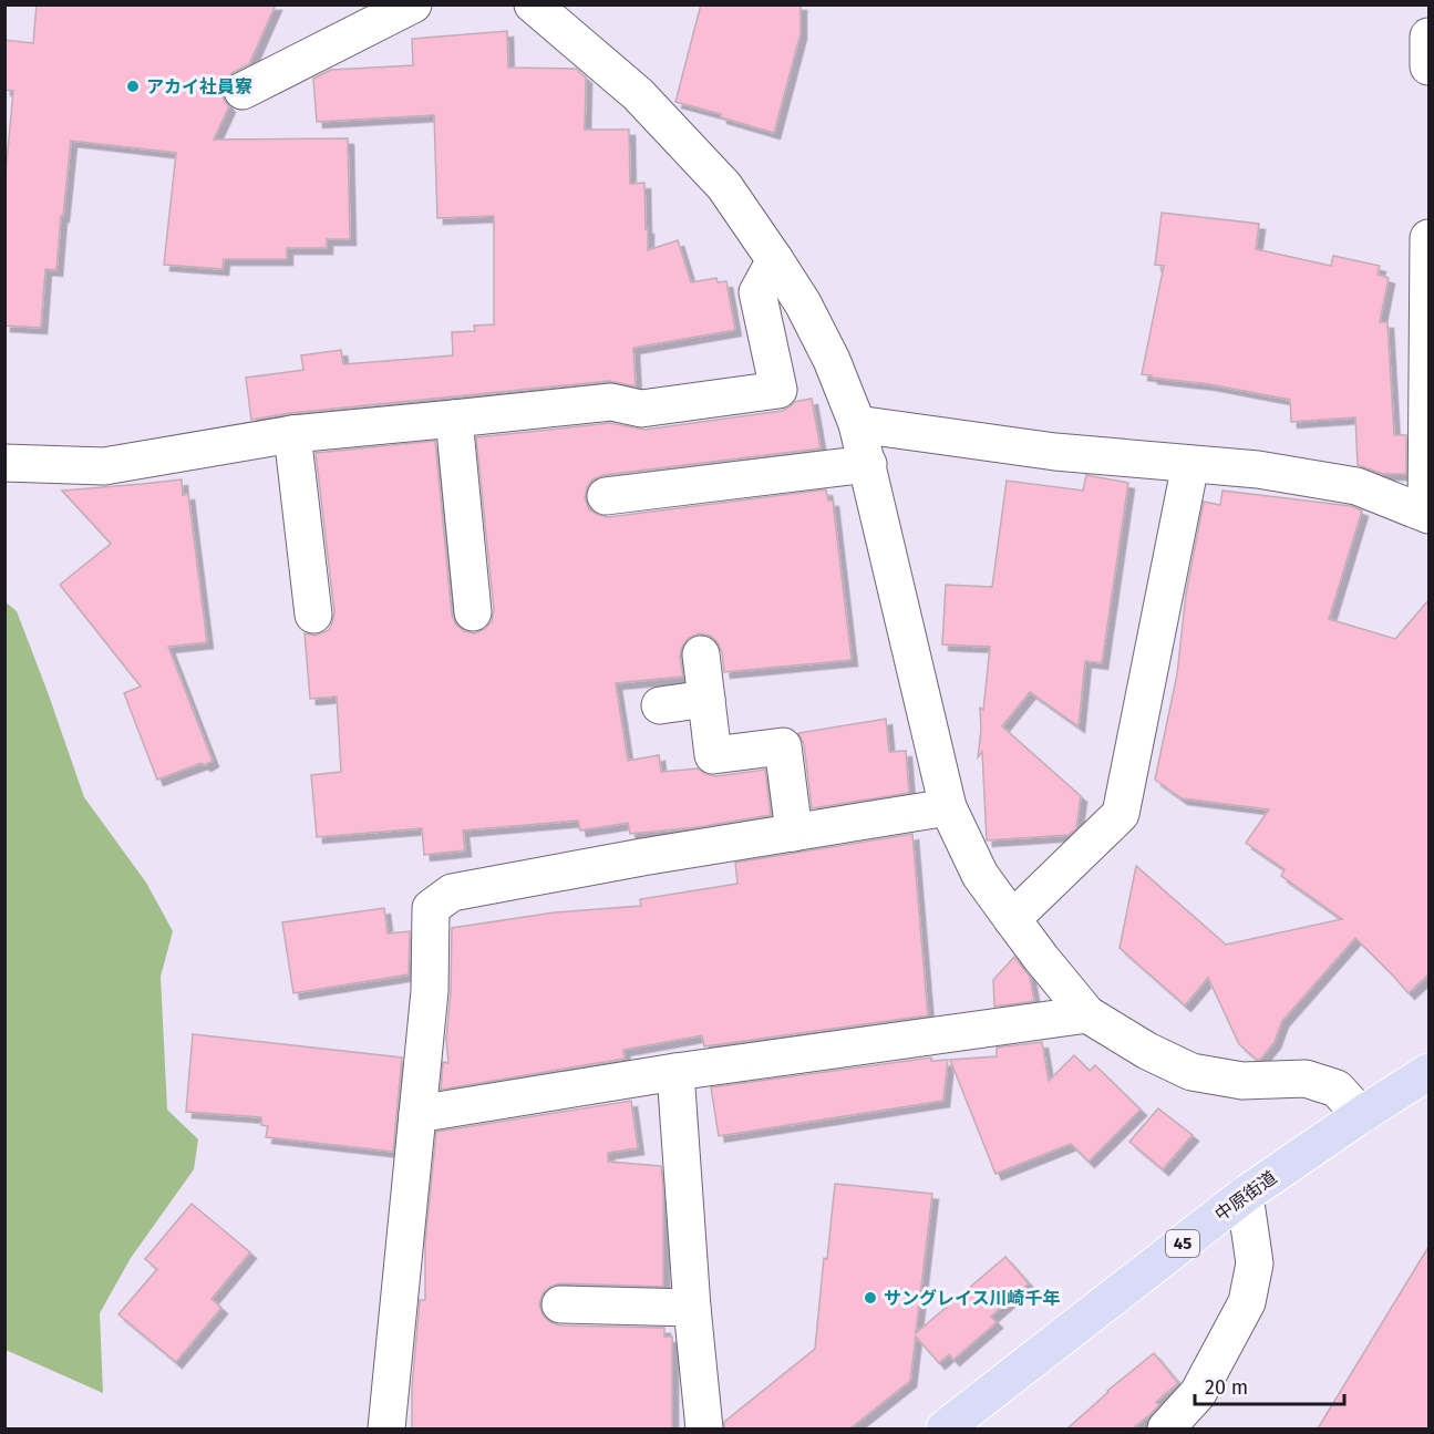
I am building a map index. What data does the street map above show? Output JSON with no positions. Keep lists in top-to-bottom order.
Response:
{
  "streets": {
    "main road": ["中原街道", "45"]
  },
  "places": ["アカイ社員寮", "サングレイス川崎千年"],
  "scale_bar": "20 m"
}
